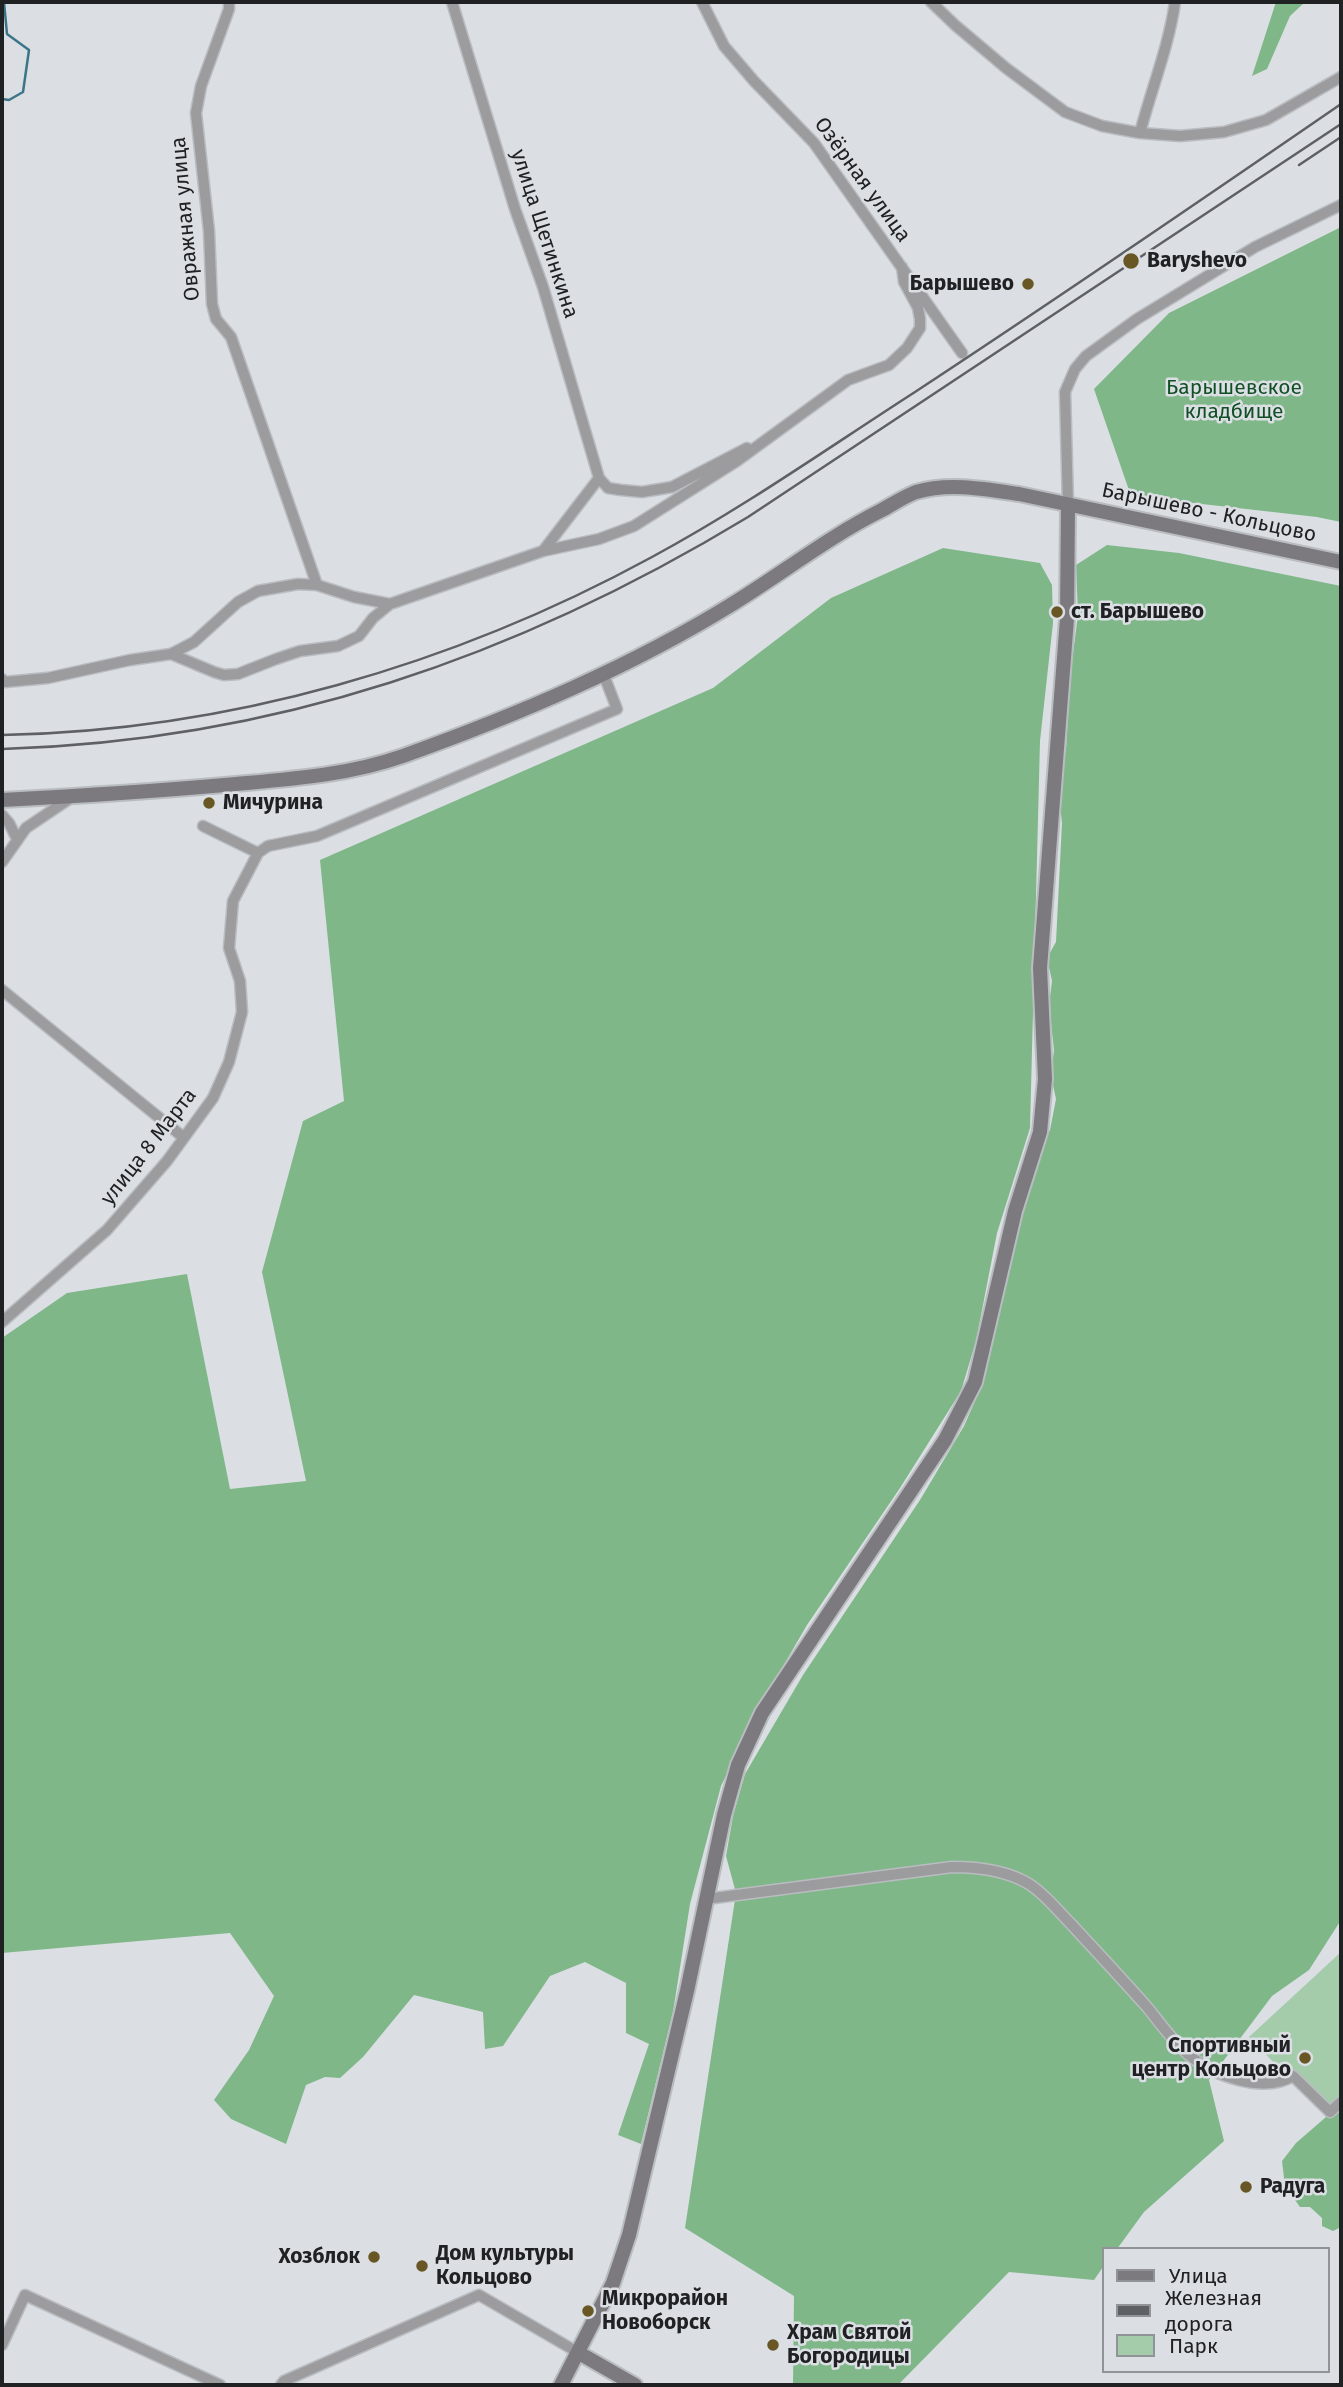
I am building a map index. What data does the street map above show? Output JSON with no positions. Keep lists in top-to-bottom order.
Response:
{
  "streets": {
    "main road": ["Барышево - Кольцово"],
    "street": [
      "Озёрная улица",
      "Овражная улица",
      "улица Щетинкина",
      "улица 8 Марта"
    ]
  },
  "parks": ["Барышевское кладбище"],
  "places": [
    "Baryshevo",
    "Барышево",
    "ст. Барышево",
    "Мичурина",
    "Спортивный центр Кольцово",
    "Радуга",
    "Хозблок",
    "Дом культуры Кольцово",
    "Микрорайон Новоборск",
    "Храм Святой Богородицы"
  ],
  "legend": ["Улица", "Железная дорога", "Парк"]
}
